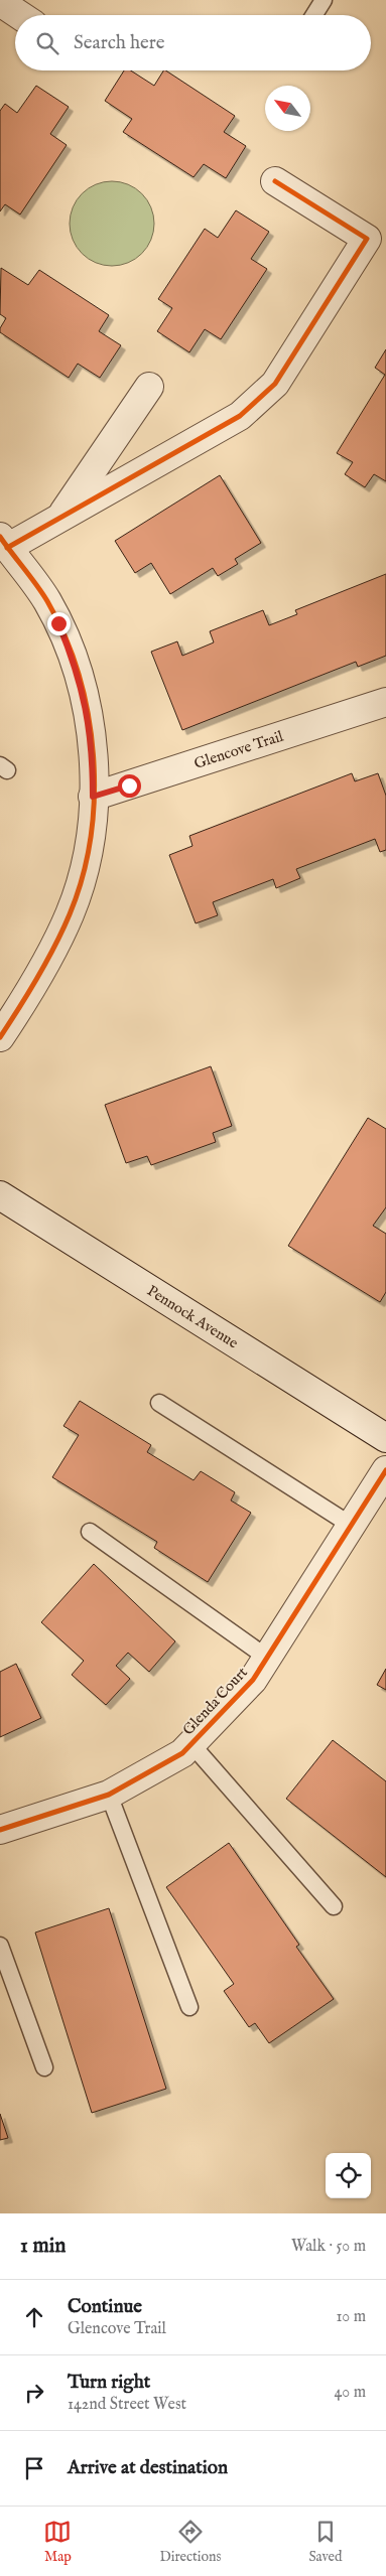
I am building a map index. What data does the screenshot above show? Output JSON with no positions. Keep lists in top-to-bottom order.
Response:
{
  "streets": {
    "street": ["Glencove Trail", "Pennock Avenue", "Glenda Court"]
  },
  "north": "top left",
  "page": {
    "search": "Search here",
    "heading": ["1 min", "Walk · 50 m"],
    "list": [
      ["Continue", "Glencove Trail", "10 m"],
      ["Turn right", "142nd Street West", "40 m"],
      "Arrive at destination"
    ],
    "nav": ["Map", "Directions", "Saved"]
  }
}
